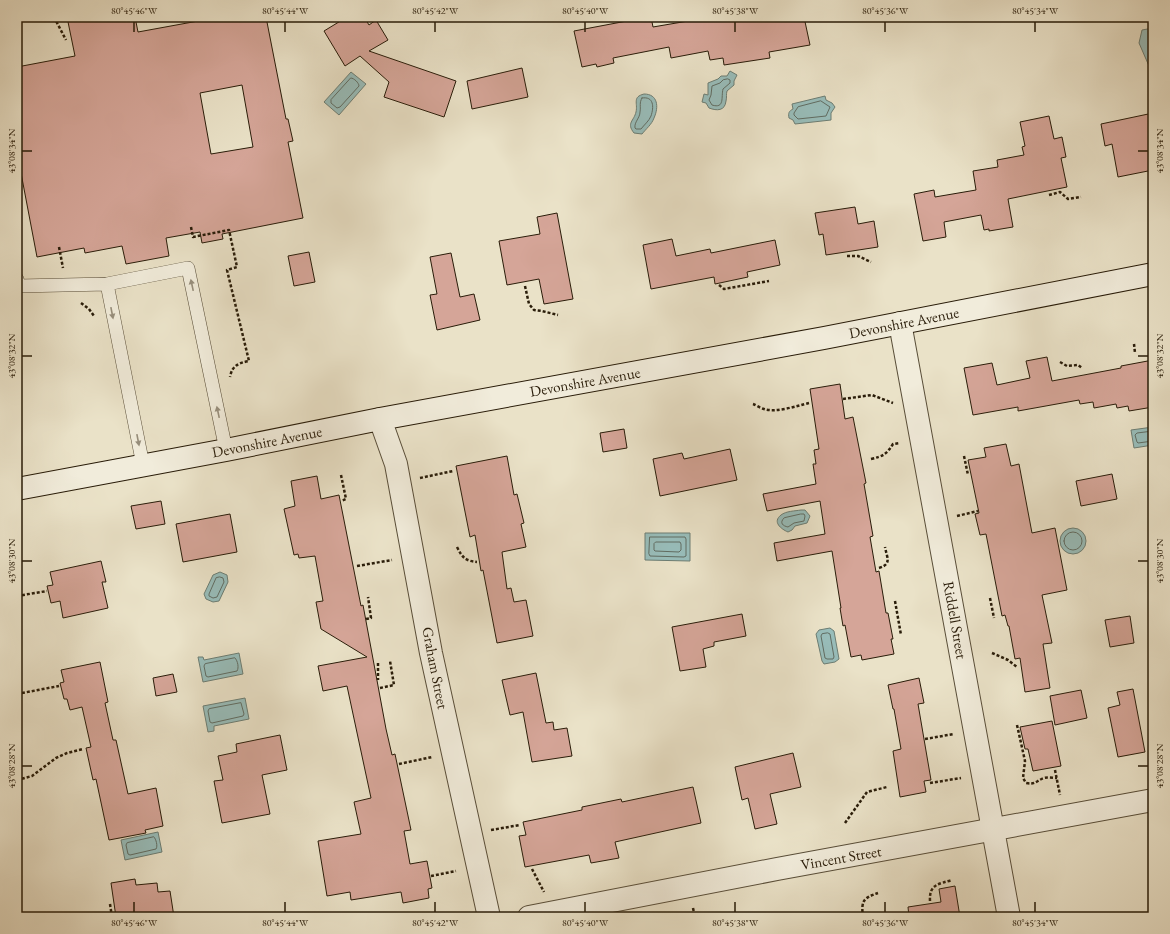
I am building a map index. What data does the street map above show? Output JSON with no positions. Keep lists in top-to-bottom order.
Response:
{
  "streets": {
    "street": [
      "Devonshire Avenue",
      "Riddell Street",
      "Graham Street",
      "Vincent Street"
    ]
  },
  "crossings": [
    ["Devonshire Avenue", "Riddell Street"],
    ["Devonshire Avenue", "Graham Street"],
    ["Riddell Street", "Vincent Street"]
  ],
  "coordinates": [
    "80°45'46\"W",
    "80°45'44\"W",
    "80°45'42\"W",
    "80°45'40\"W",
    "80°45'38\"W",
    "80°45'36\"W",
    "80°45'34\"W",
    "43°08'34\"N",
    "43°08'32\"N",
    "43°08'30\"N",
    "43°08'28\"N"
  ]
}
